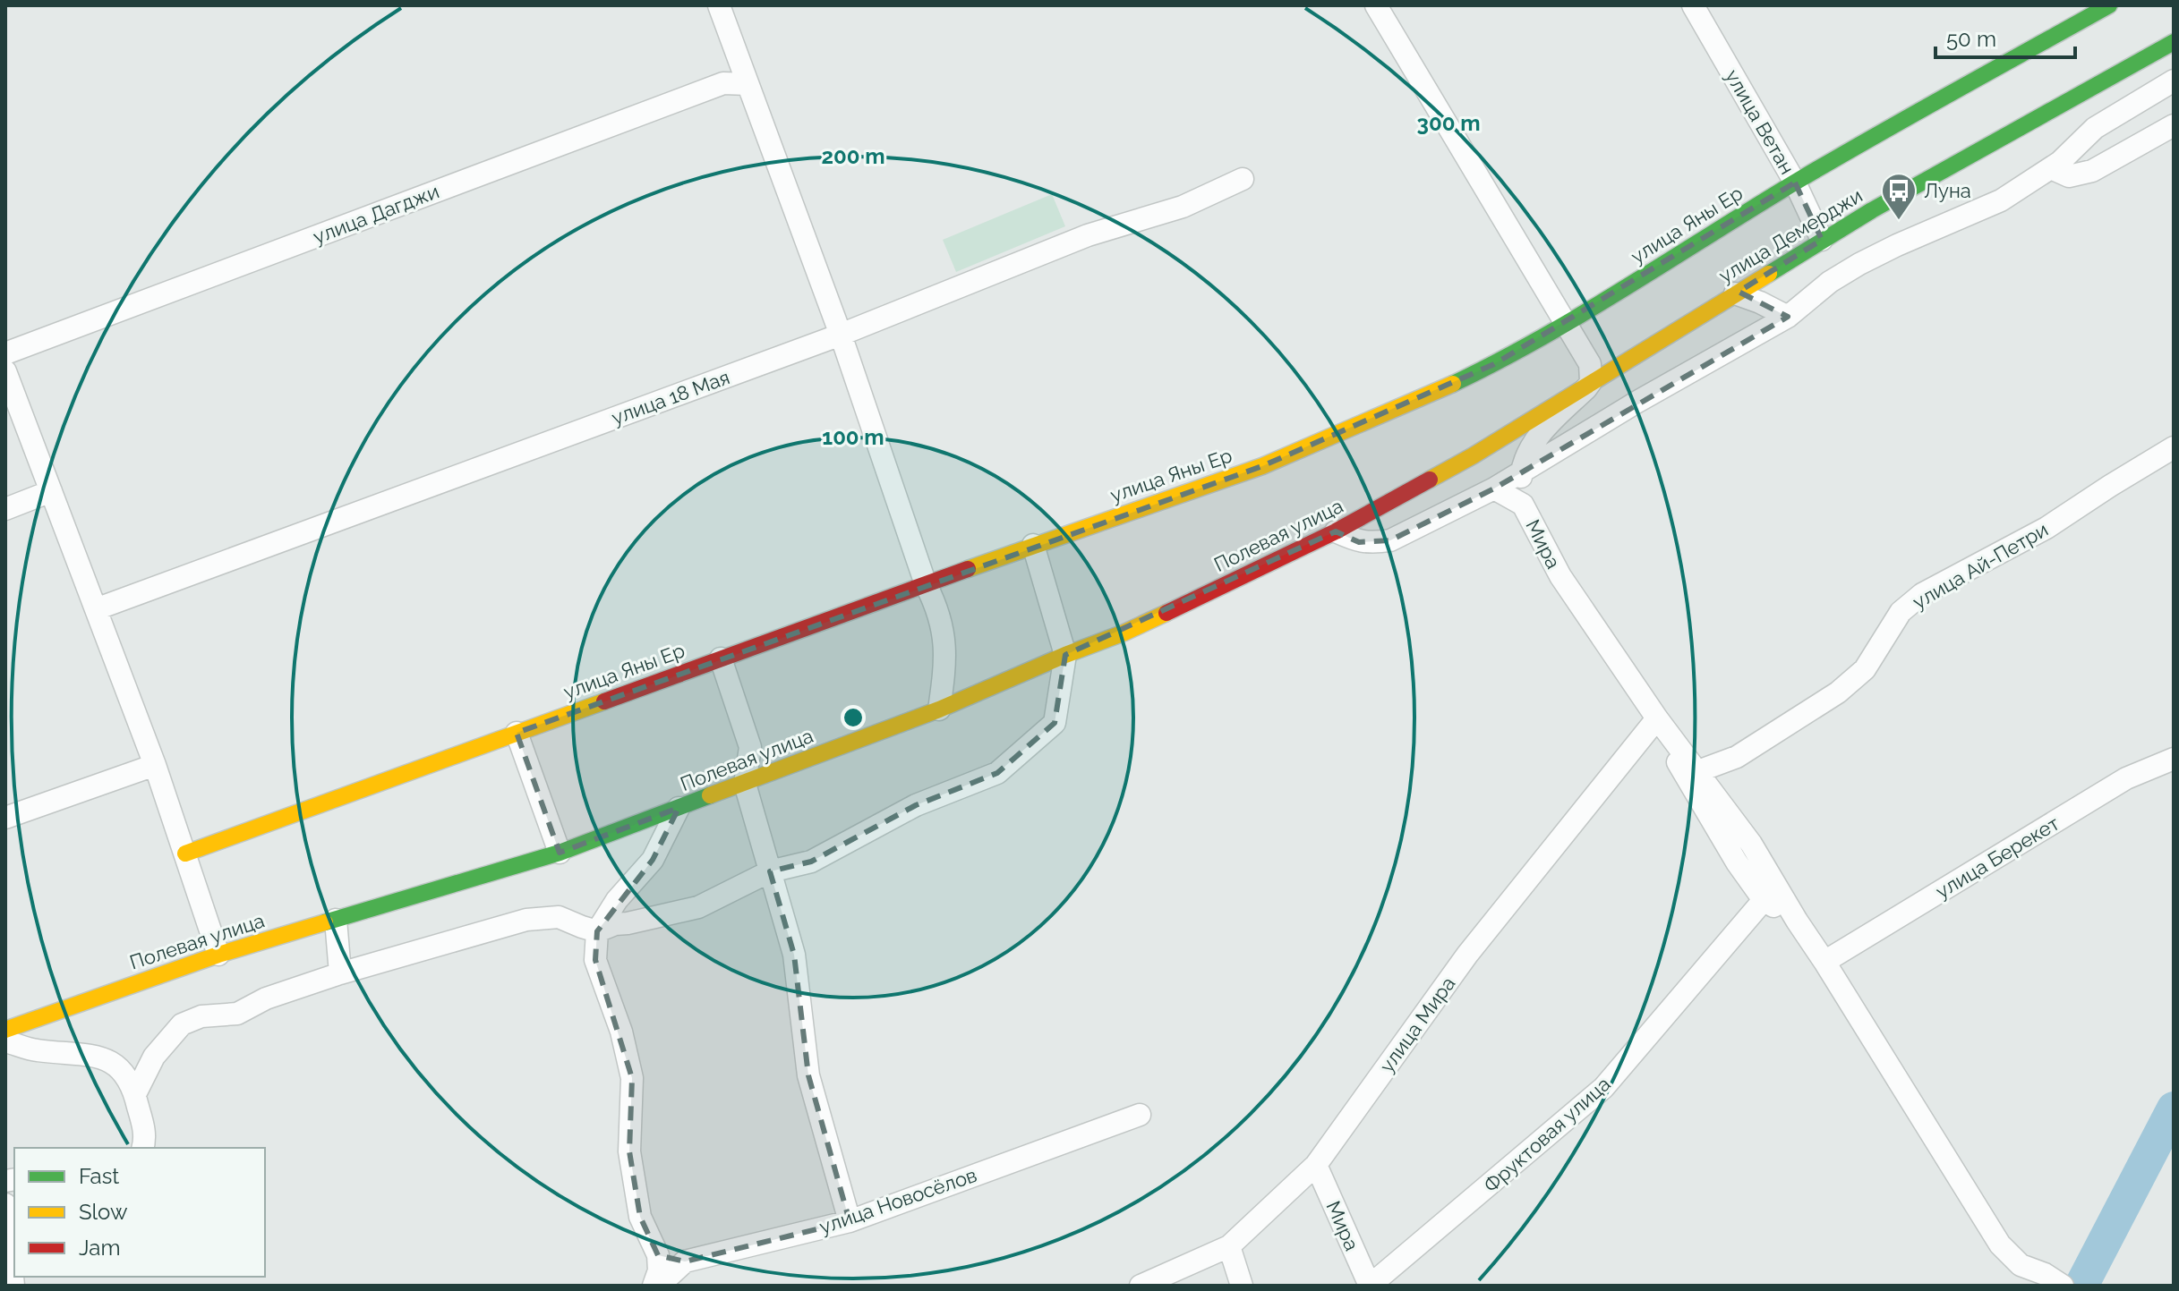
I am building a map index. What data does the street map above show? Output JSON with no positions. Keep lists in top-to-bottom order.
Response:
{
  "streets": {
    "main road": ["улица Яны Ер", "улица Демерджи", "Полевая улица"],
    "street": [
      "улица Ветан",
      "улица Дагджи",
      "улица 18 Мая",
      "Мира",
      "улица Ай-Петри",
      "улица Берекет",
      "улица Мира",
      "Фруктовая улица",
      "улица Новосёлов"
    ]
  },
  "crossings": [
    ["улица Ветан", "улица Яны Ер"],
    ["улица Ветан", "улица Демерджи"],
    ["улица Демерджи", "Полевая улица"],
    ["Мира", "улица Мира"],
    ["Мира", "Фруктовая улица"]
  ],
  "places": {
    "bus stop": ["Луна"]
  },
  "legend": ["Fast", "Slow", "Jam"],
  "scale_bar": "50 m",
  "rings": ["300 m", "200 m", "100 m"]
}
